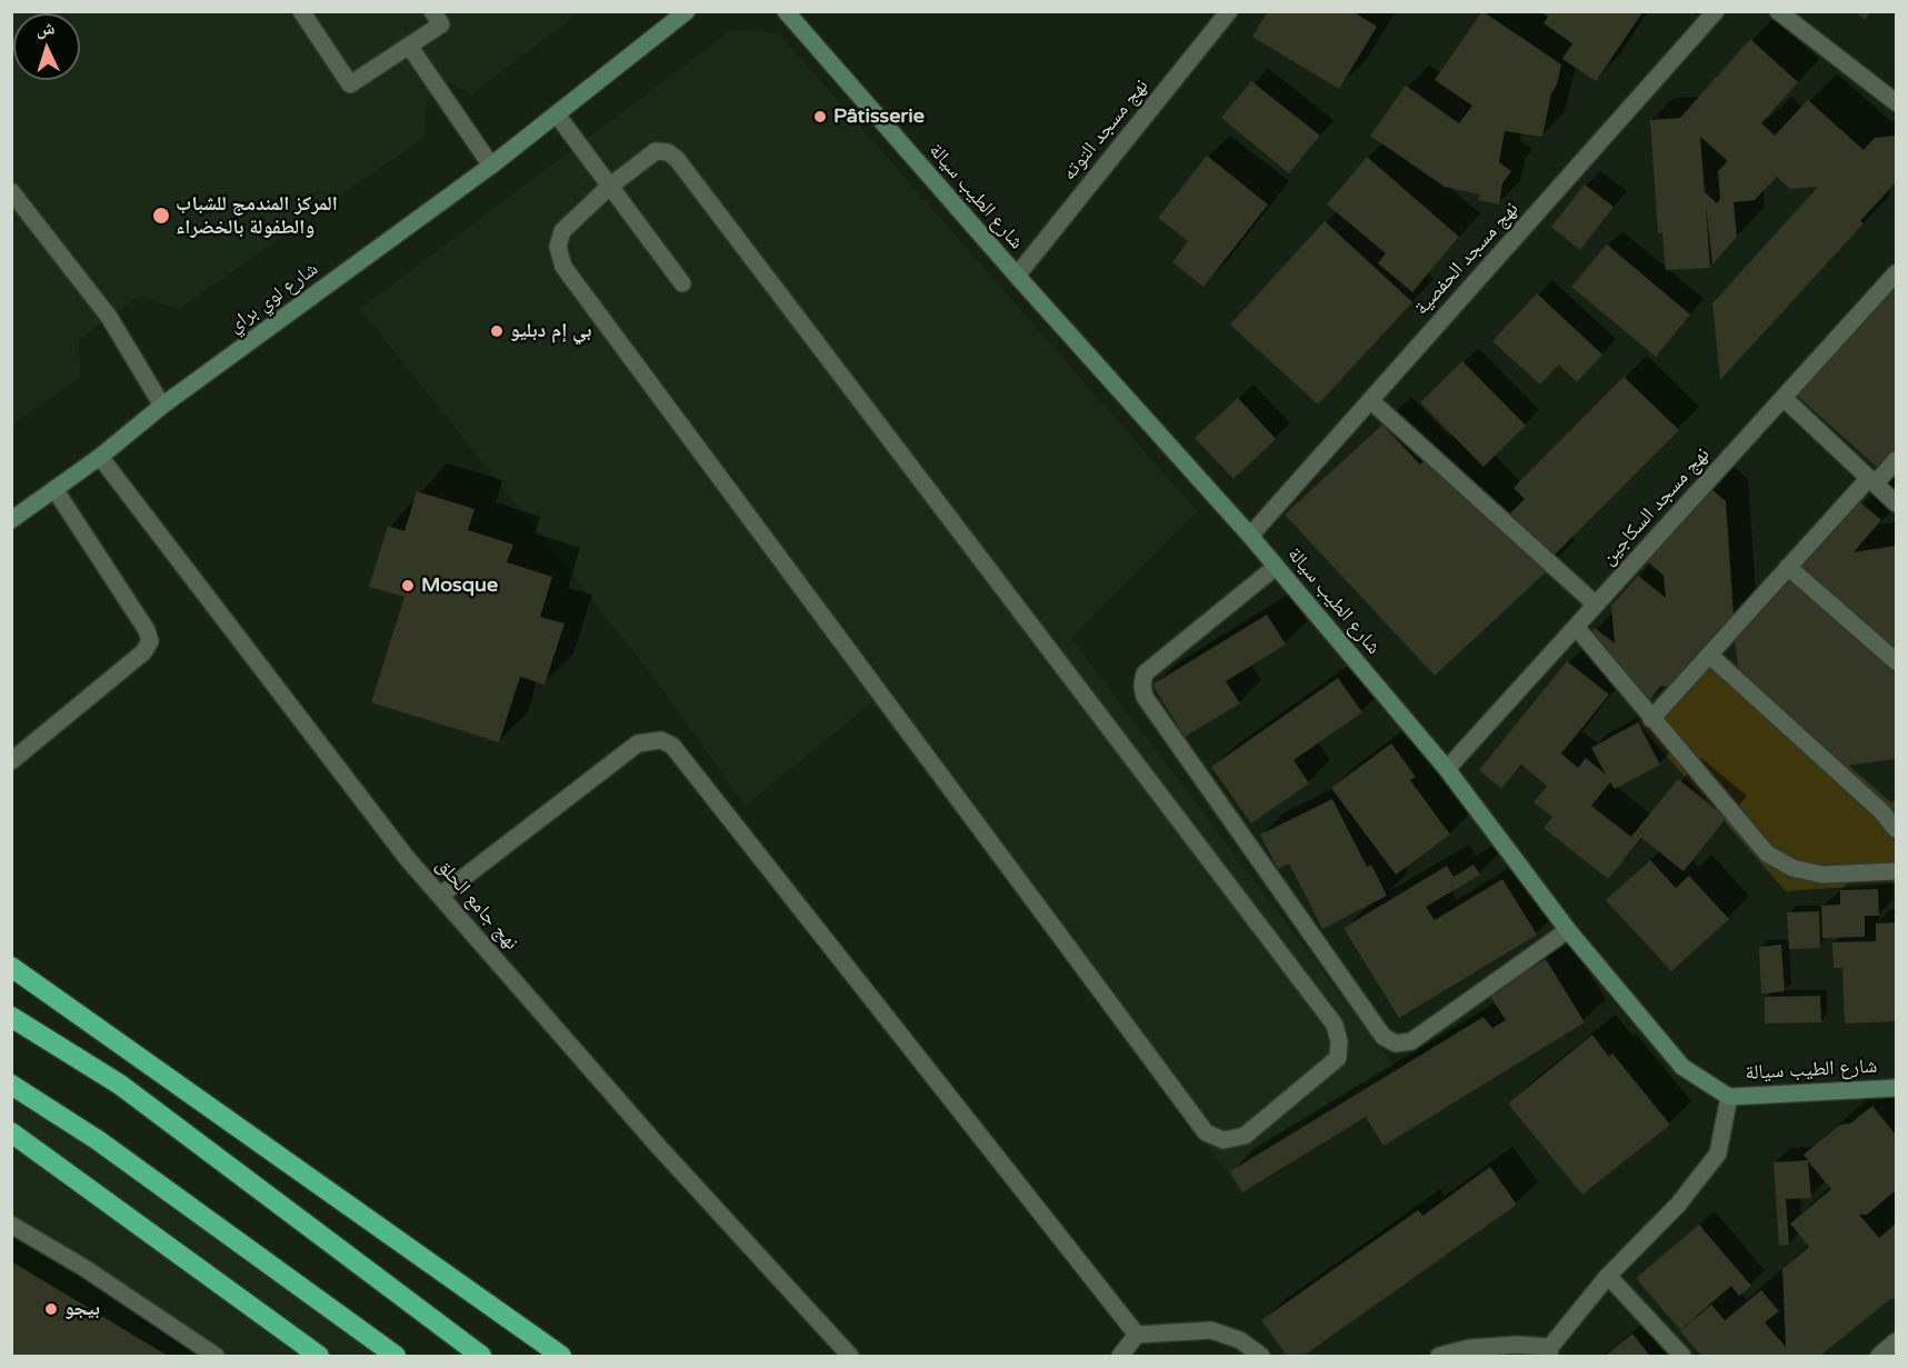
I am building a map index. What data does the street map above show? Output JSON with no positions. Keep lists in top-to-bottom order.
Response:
{
  "streets": {
    "street": [
      "نهج مسجد التوته",
      "شارع الطيب سيالة",
      "نهج مسجد الحفصية",
      "شارع لوي براي",
      "نهج مسجد السكاجين",
      "نهج جامع الحلق"
    ]
  },
  "crossings": [
    ["نهج مسجد التوته", "شارع الطيب سيالة"],
    ["شارع الطيب سيالة", "نهج مسجد الحفصية"],
    ["شارع الطيب سيالة", "نهج مسجد السكاجين"],
    ["شارع لوي براي", "نهج جامع الحلق"]
  ],
  "places": [
    "Pâtisserie",
    "المركز المندمج للشباب والطفولة بالخضراء",
    "بي إم دبليو",
    "Mosque",
    "بيجو"
  ],
  "north": "top"
}
